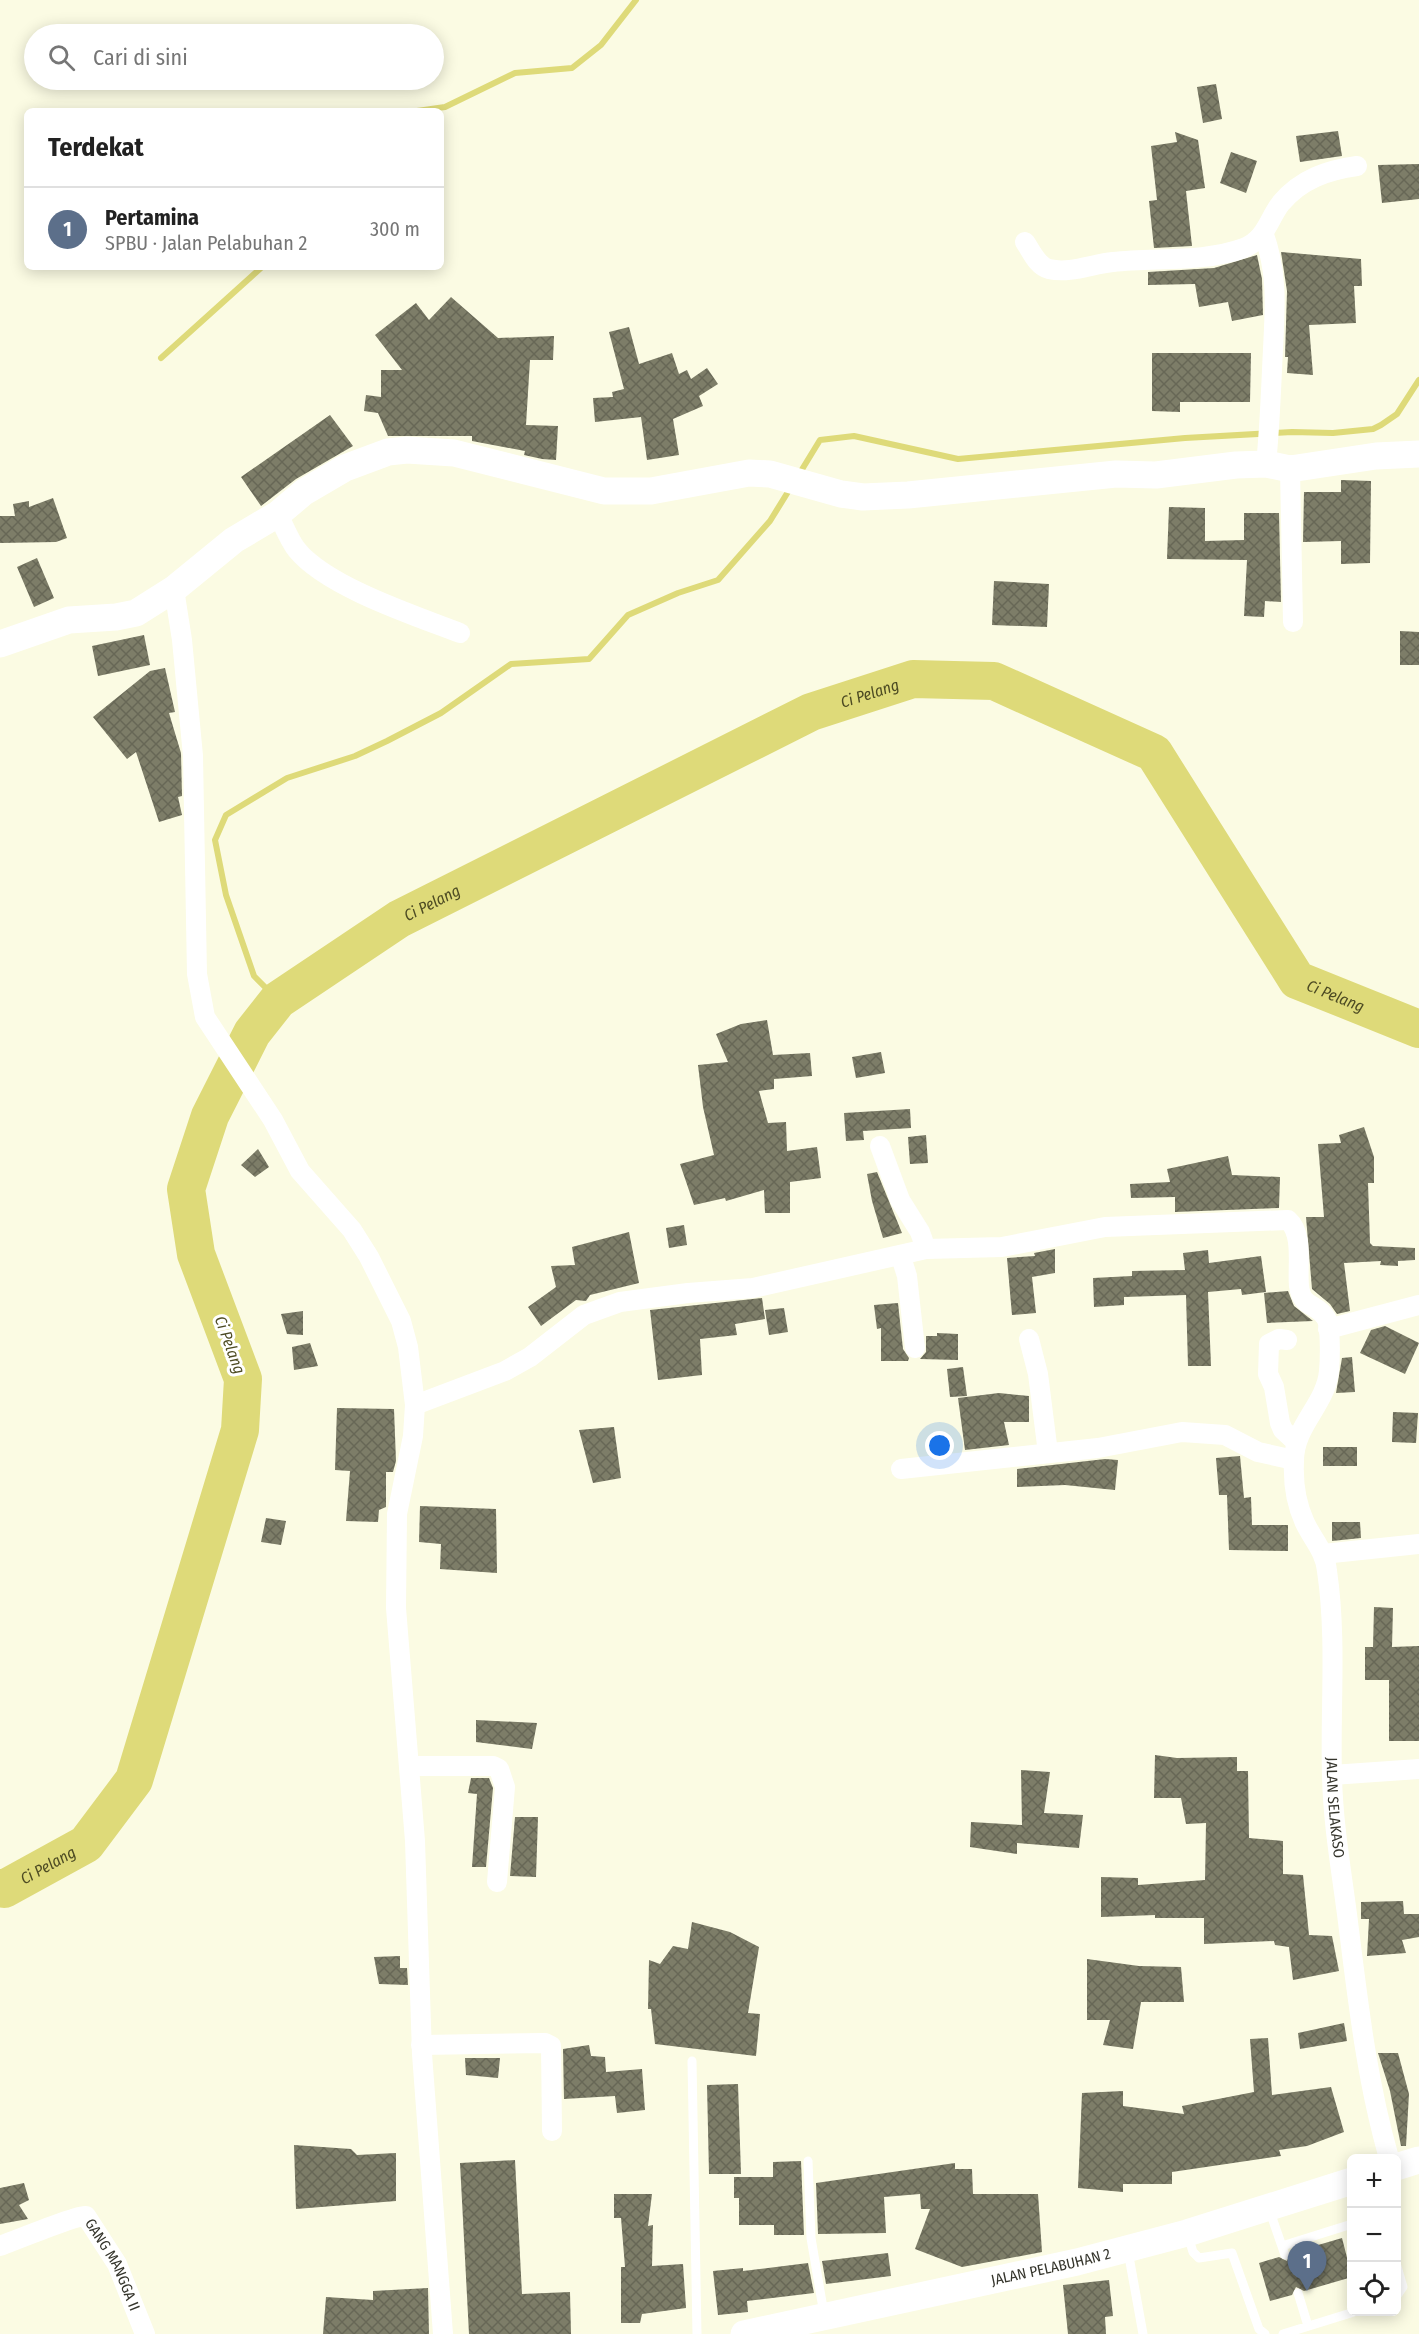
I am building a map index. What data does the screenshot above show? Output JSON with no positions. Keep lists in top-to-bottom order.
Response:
{
  "streets": {
    "street": ["JALAN SELAKASO", "GANG MANGGA II", "JALAN PELABUHAN 2"]
  },
  "water": ["Ci Pelang"],
  "page": {
    "search": "Cari di sini",
    "heading": "Terdekat",
    "list": [
      {
        "mark": "1",
        "name": "Pertamina",
        "note": "SPBU · Jalan Pelabuhan 2",
        "value": "300 m"
      }
    ],
    "map_buttons": ["+", "−"],
    "pins": "1"
  }
}
